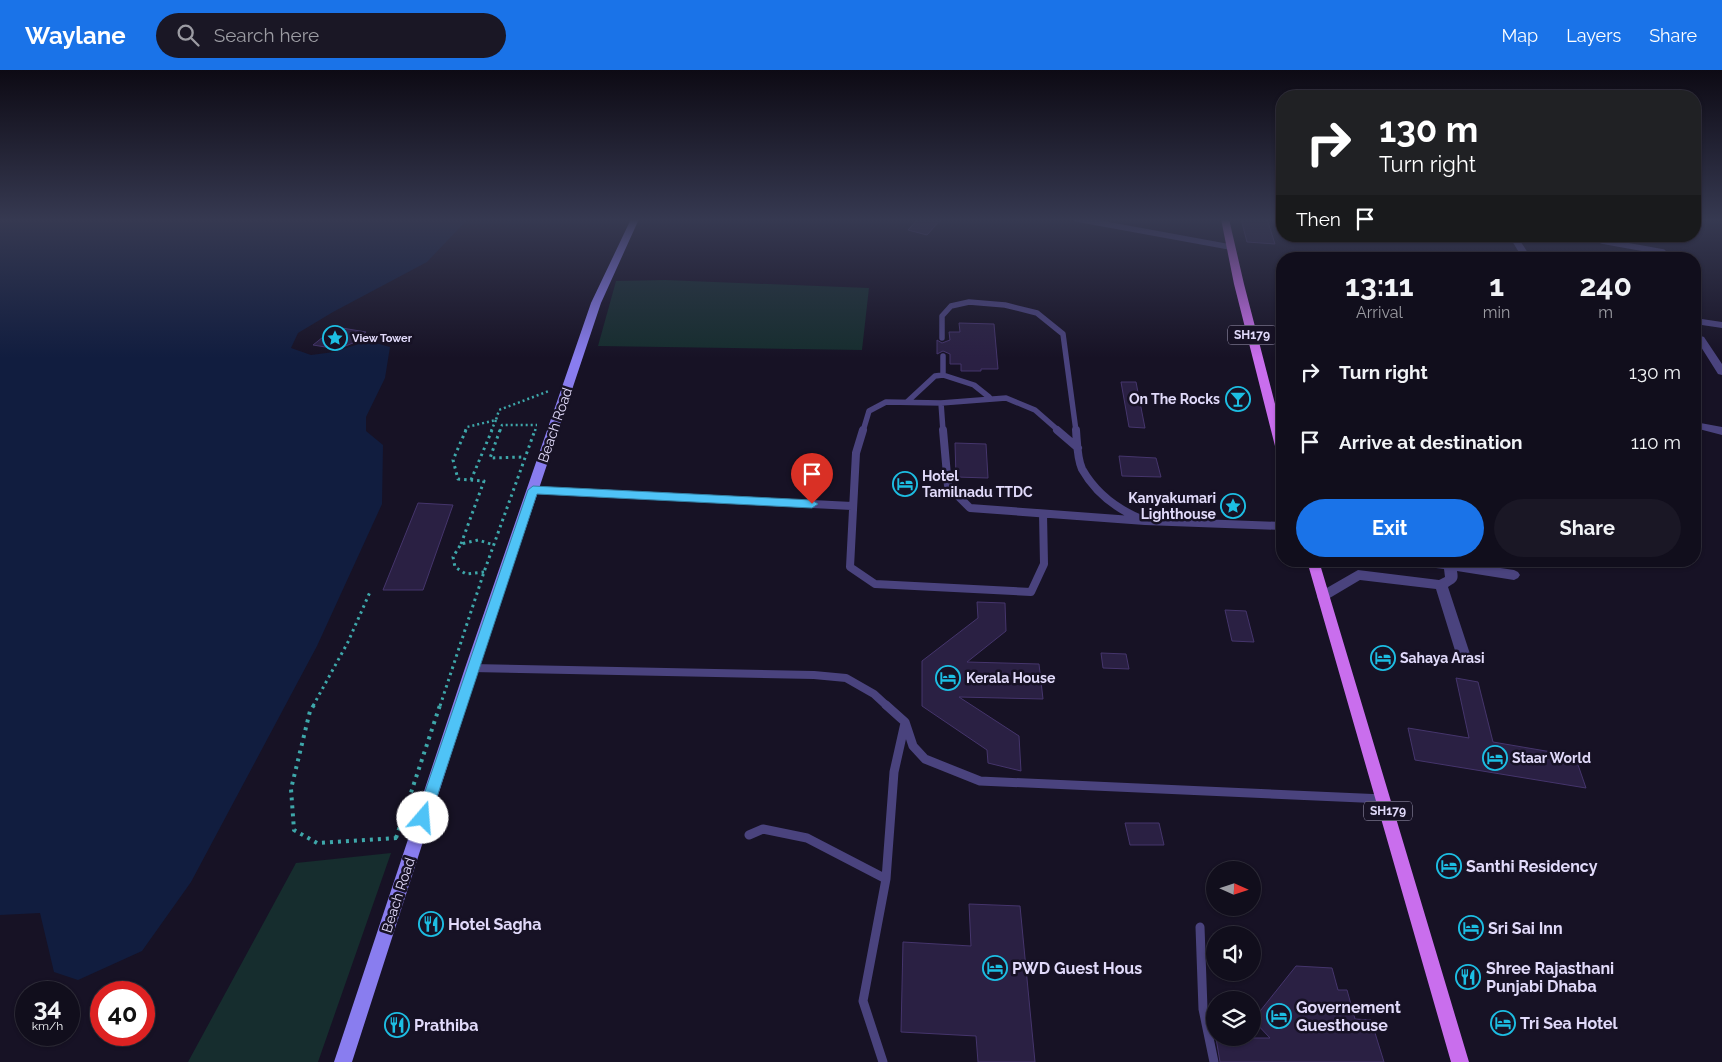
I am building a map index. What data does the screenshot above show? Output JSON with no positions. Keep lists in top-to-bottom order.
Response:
{
  "streets": {
    "main road": ["SH179"],
    "street": ["Beach Road"]
  },
  "places": {
    "place": ["View Tower", "Kanyakumari Lighthouse"],
    "bar": ["On The Rocks"],
    "hotel": [
      "Hotel Tamilnadu TTDC",
      "Sahaya Arasi",
      "Kerala House",
      "Staar World",
      "Santhi Residency",
      "Sri Sai Inn",
      "PWD Guest Hous",
      "Governement Guesthouse",
      "Tri Sea Hotel"
    ],
    "restaurant": ["Hotel Sagha", "Shree Rajasthani Punjabi Dhaba", "Prathiba"]
  },
  "north": "right",
  "page": {
    "header": "Waylane",
    "search": "Search here",
    "nav": ["Map", "Layers", "Share"],
    "turn": ["130 m", "Turn right"],
    "then": "Then",
    "eta": [
      "13:11",
      "Arrival",
      "1",
      "min",
      "240",
      "m"
    ],
    "list": [
      {
        "name": "Turn right",
        "value": "130 m"
      },
      {
        "name": "Arrive at destination",
        "value": "110 m"
      }
    ],
    "buttons": ["Exit", "Share"],
    "speed": "34 km/h",
    "limit": "40"
  }
}
